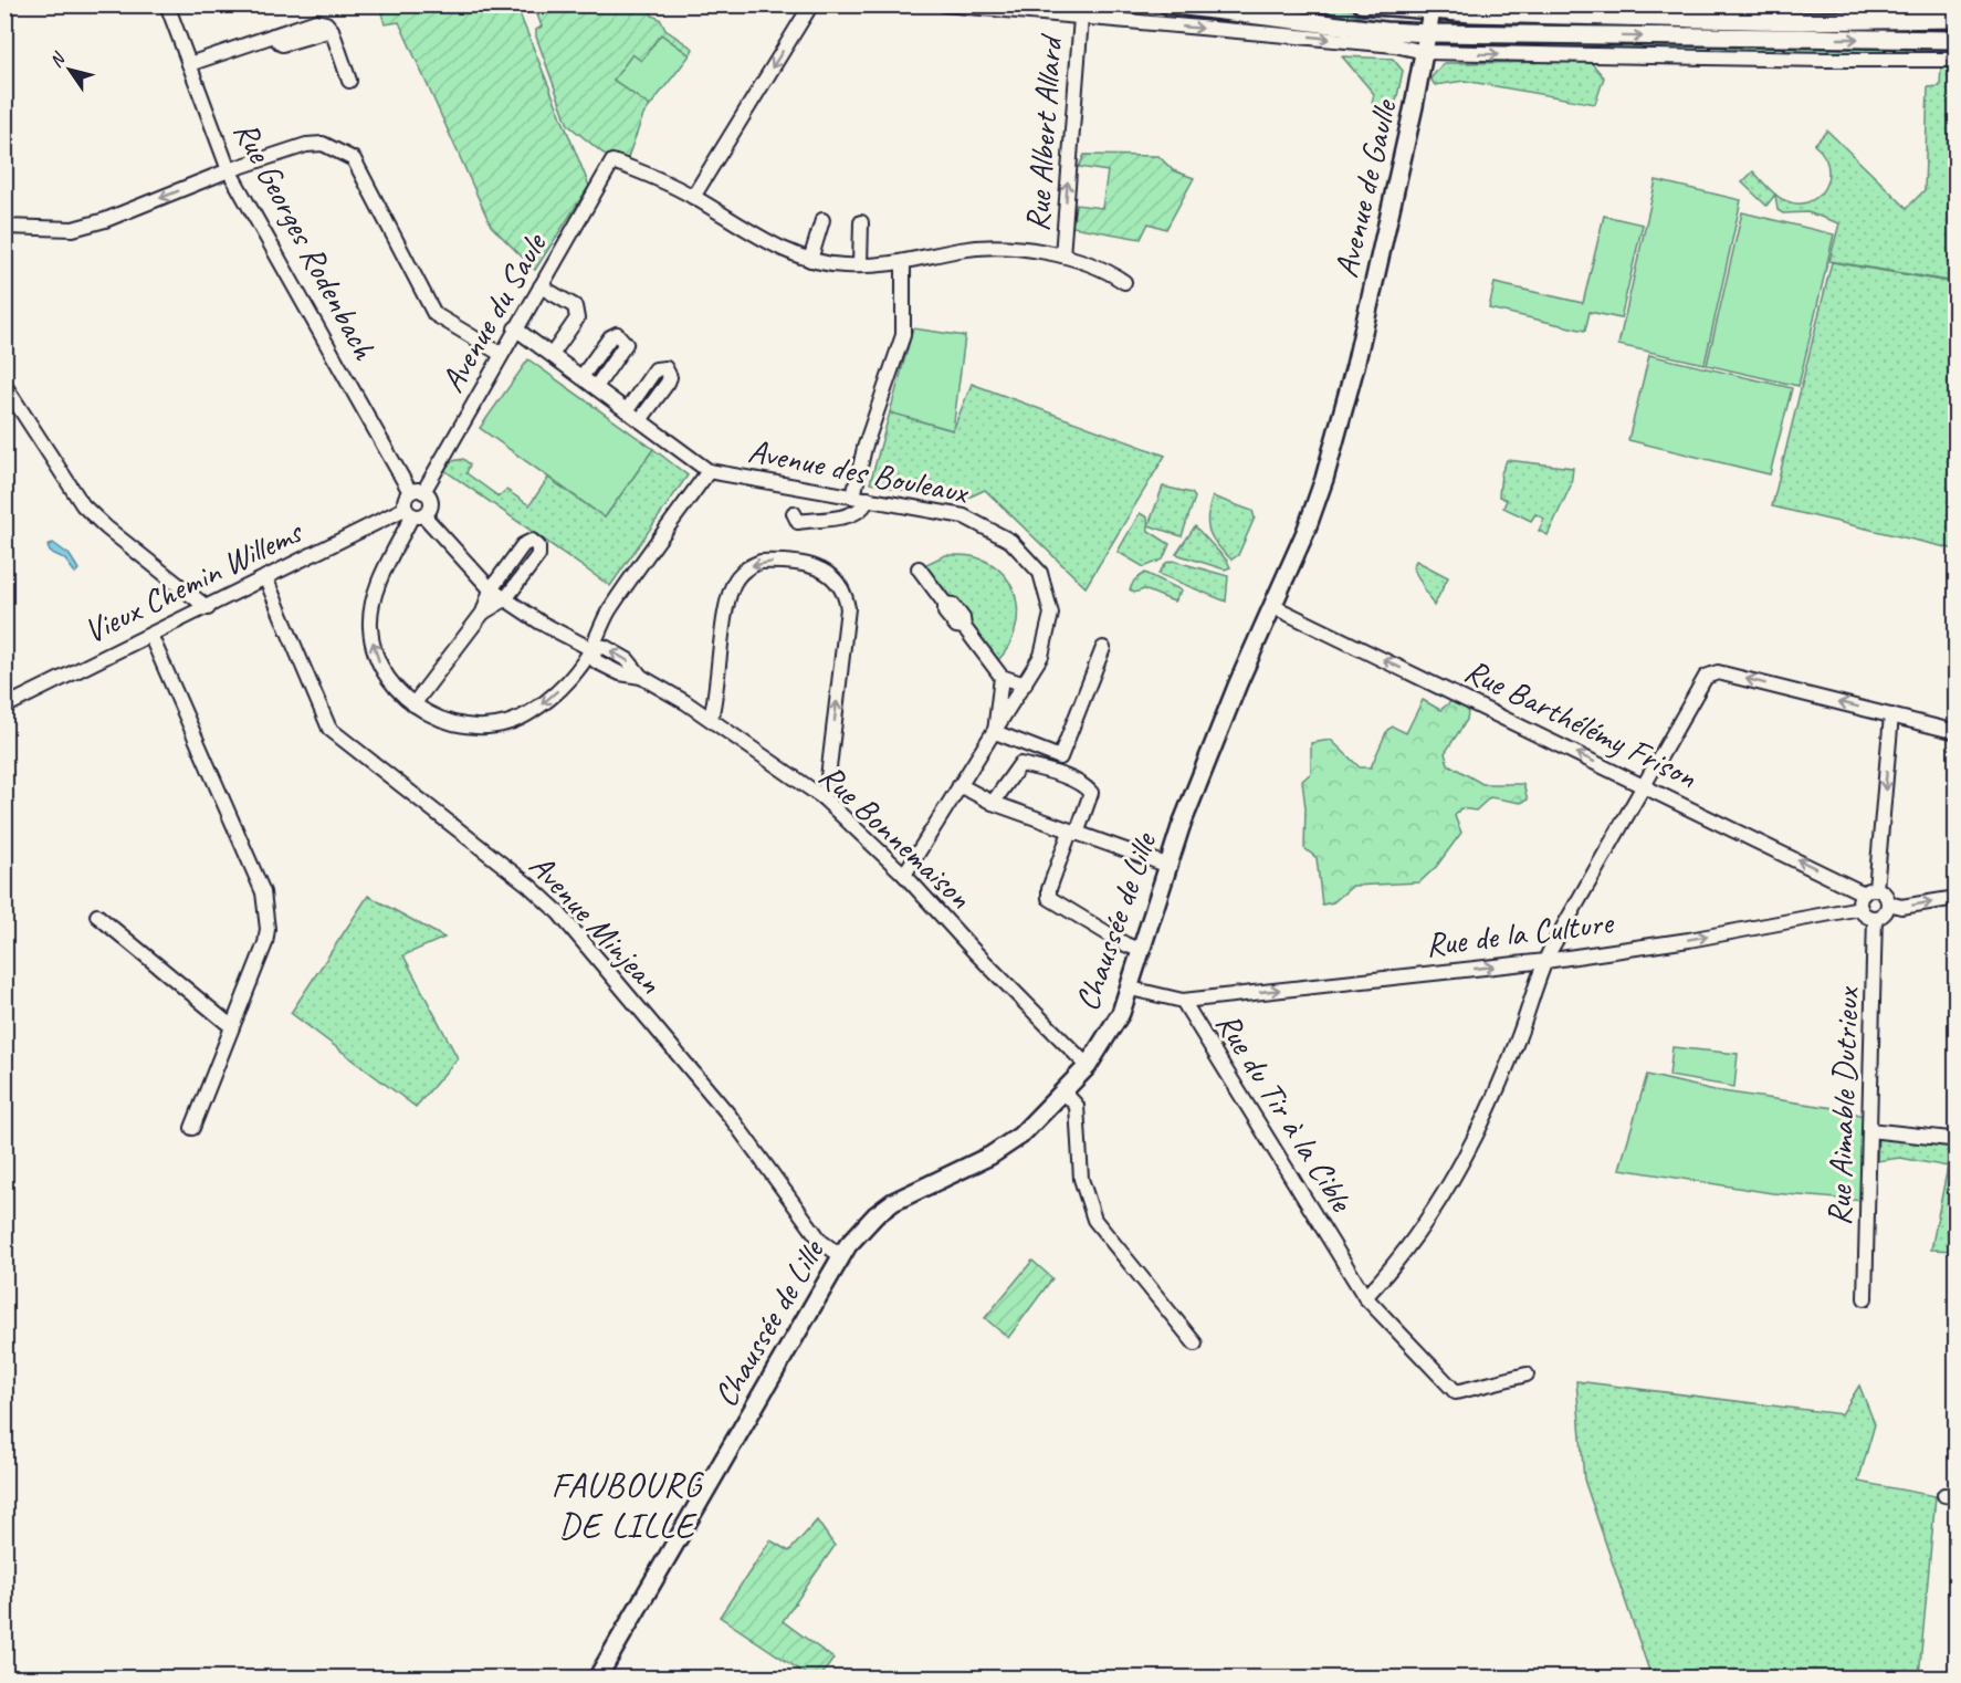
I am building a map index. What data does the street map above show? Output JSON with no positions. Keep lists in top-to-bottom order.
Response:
{
  "streets": {
    "main road": ["Avenue de Gaulle", "Chaussée de Lille"],
    "street": [
      "Rue Albert Allard",
      "Rue Georges Rodenbach",
      "Avenue du Saule",
      "Avenue des Bouleaux",
      "Vieux Chemin Willems",
      "Rue Barthélémy Frison",
      "Rue Bonnemaison",
      "Avenue Minjean",
      "Rue de la Culture",
      "Rue Aimable Dutrieux",
      "Rue du Tir à la Cible"
    ]
  },
  "crossings": [
    ["Avenue de Gaulle", "Chaussée de Lille"],
    ["Rue Georges Rodenbach", "Avenue du Saule"],
    ["Avenue du Saule", "Avenue des Bouleaux"],
    ["Avenue du Saule", "Vieux Chemin Willems"],
    ["Avenue du Saule", "Rue Bonnemaison"],
    ["Avenue des Bouleaux", "Rue Bonnemaison"],
    ["Vieux Chemin Willems", "Rue Bonnemaison"],
    ["Vieux Chemin Willems", "Avenue Minjean"],
    ["Rue Barthélémy Frison", "Chaussée de Lille"],
    ["Rue Barthélémy Frison", "Rue de la Culture"],
    ["Rue Barthélémy Frison", "Rue Aimable Dutrieux"],
    ["Rue Bonnemaison", "Chaussée de Lille"],
    ["Chaussée de Lille", "Avenue Minjean"],
    ["Chaussée de Lille", "Rue du Tir à la Cible"],
    ["Rue de la Culture", "Rue Aimable Dutrieux"],
    ["Rue de la Culture", "Rue du Tir à la Cible"]
  ],
  "one_way": ["Rue Albert Allard", "Rue Barthélémy Frison", "Rue de la Culture"],
  "districts": ["FAUBOURG DE LILLE"],
  "north": "top left"
}
